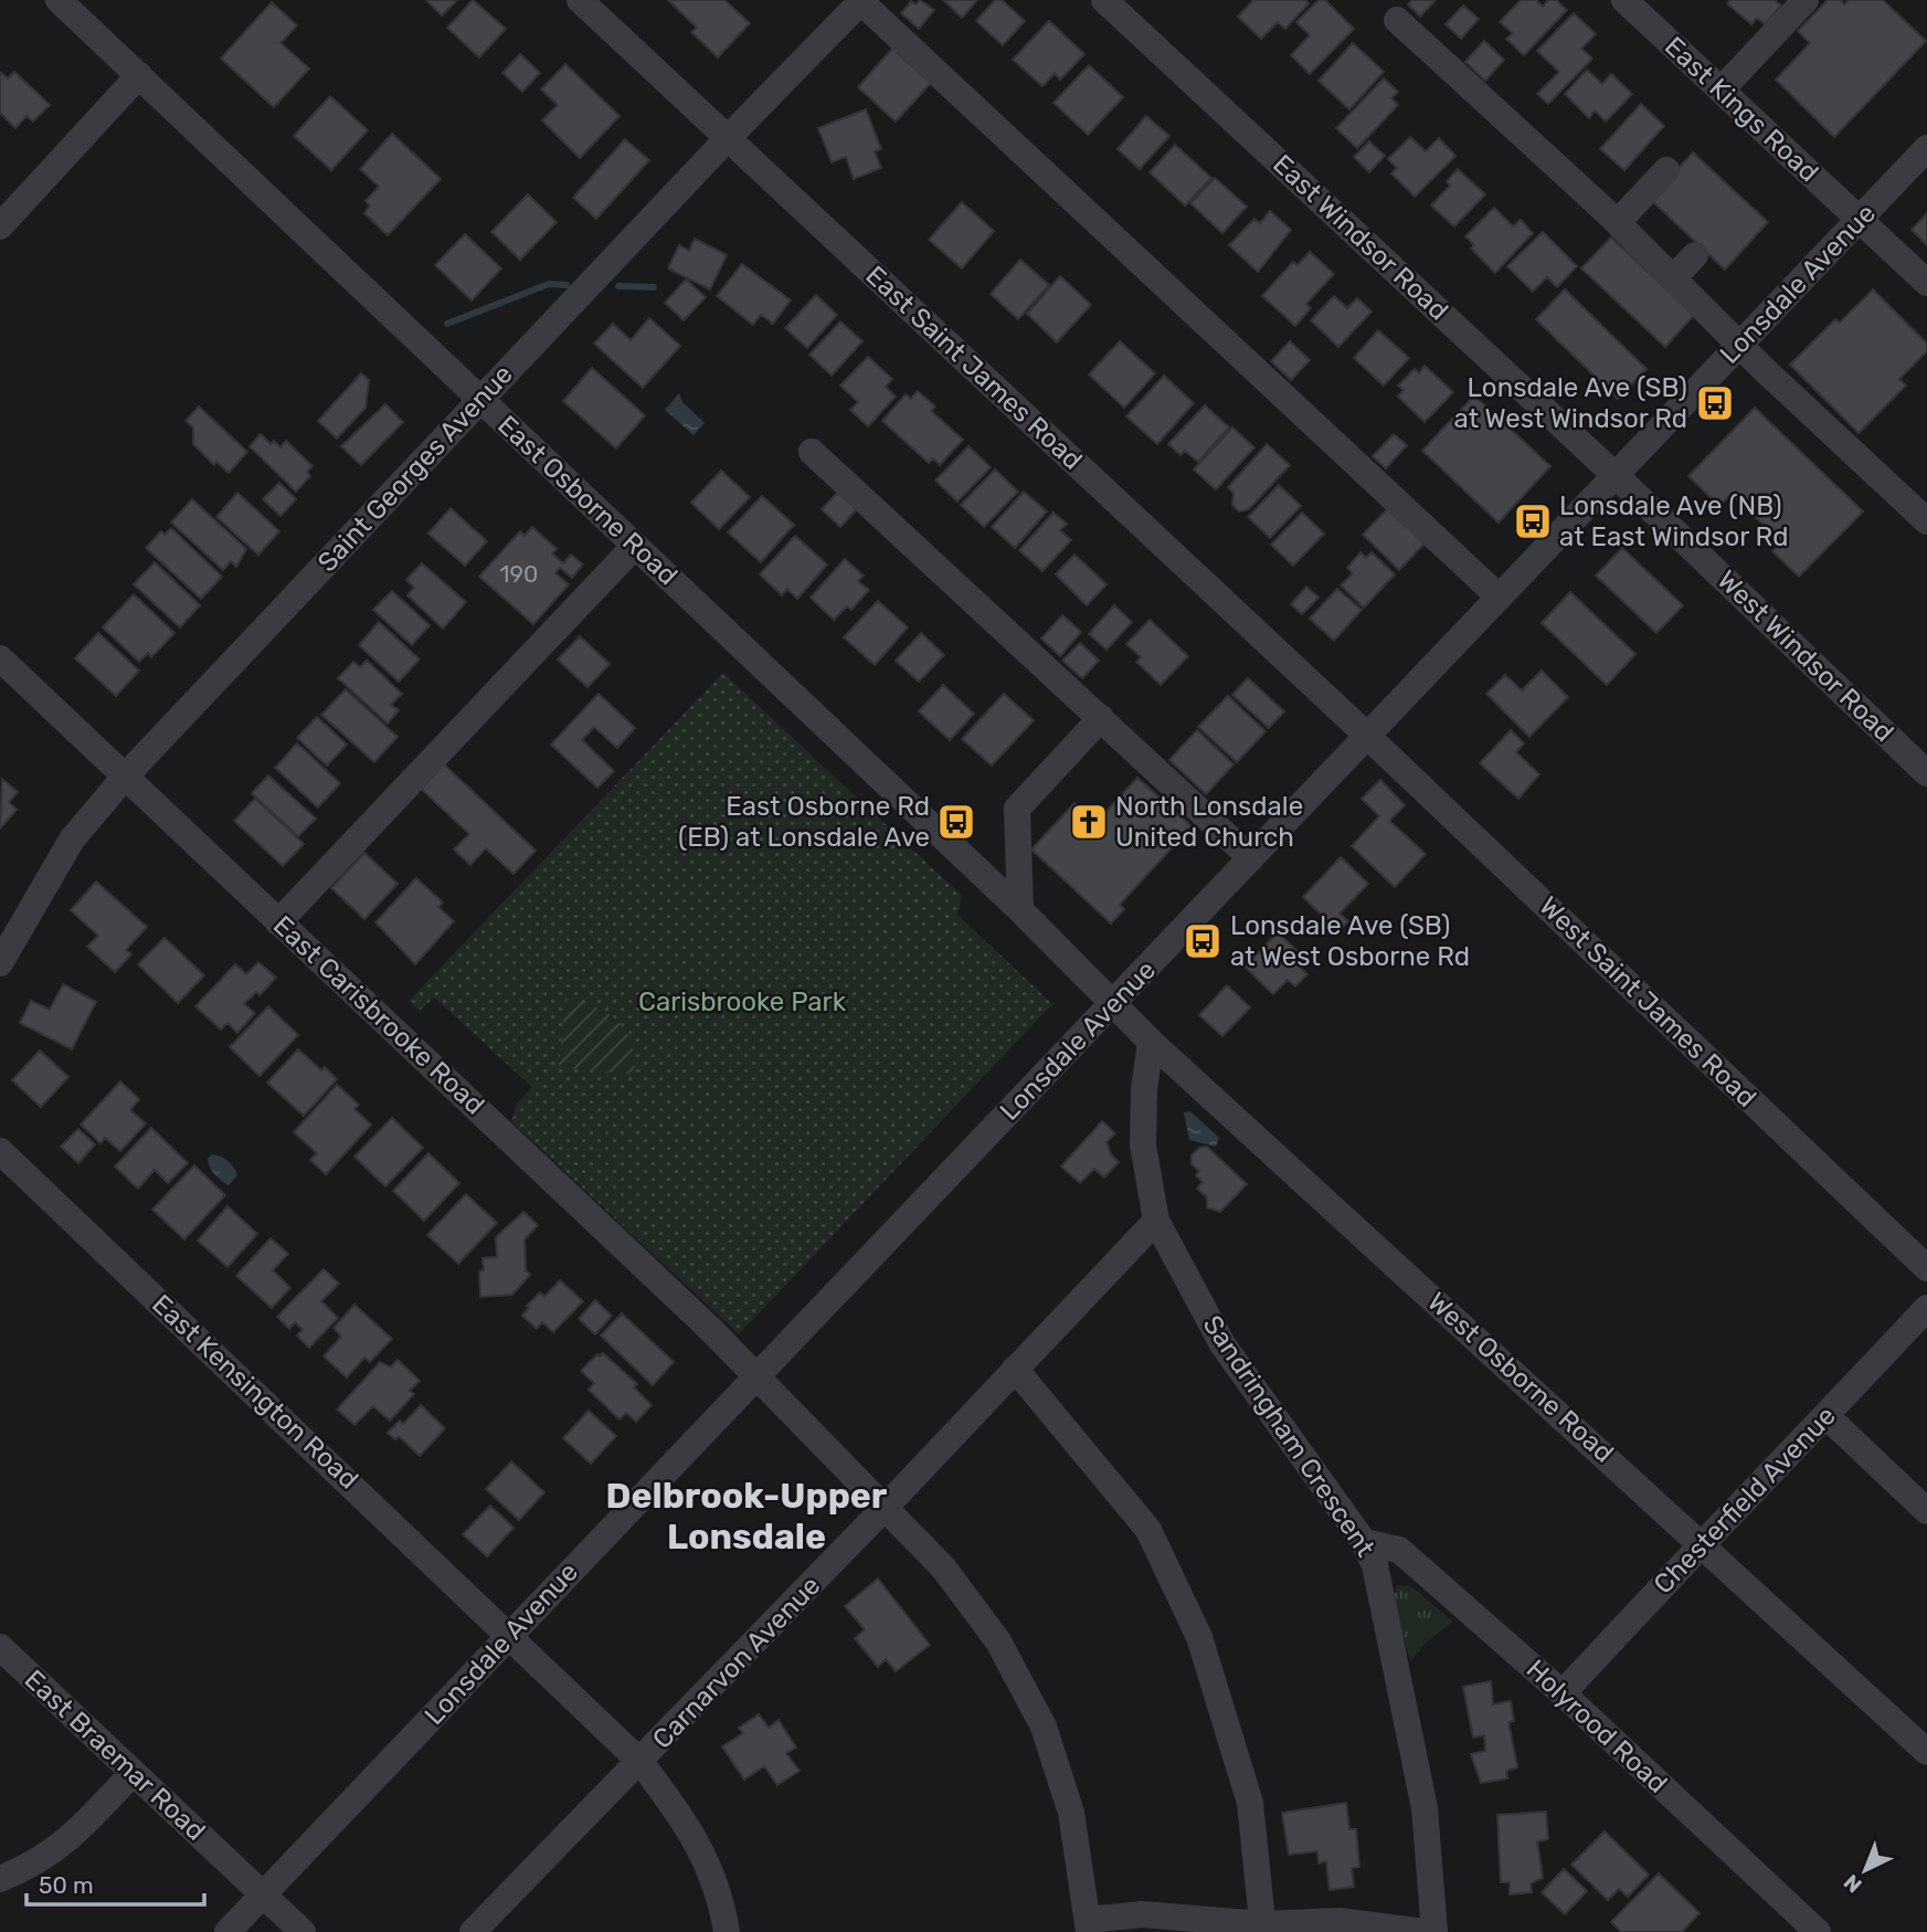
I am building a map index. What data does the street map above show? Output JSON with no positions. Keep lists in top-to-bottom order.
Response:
{
  "streets": {
    "street": [
      "East Kings Road",
      "East Windsor Road",
      "Lonsdale Avenue",
      "East Saint James Road",
      "Saint Georges Avenue",
      "East Osborne Road",
      "West Windsor Road",
      "West Saint James Road",
      "East Carisbrooke Road",
      "West Osborne Road",
      "East Kensington Road",
      "Sandringham Crescent",
      "Chesterfield Avenue",
      "Carnarvon Avenue",
      "Holyrood Road",
      "East Braemar Road"
    ]
  },
  "crossings": [
    ["East Kings Road", "Lonsdale Avenue"],
    ["East Windsor Road", "Lonsdale Avenue"],
    ["East Windsor Road", "West Windsor Road"],
    ["Lonsdale Avenue", "East Saint James Road"],
    ["Lonsdale Avenue", "East Osborne Road"],
    ["Lonsdale Avenue", "West Windsor Road"],
    ["Lonsdale Avenue", "West Saint James Road"],
    ["Lonsdale Avenue", "East Carisbrooke Road"],
    ["Lonsdale Avenue", "West Osborne Road"],
    ["Lonsdale Avenue", "East Kensington Road"],
    ["Lonsdale Avenue", "East Braemar Road"],
    ["East Saint James Road", "Saint Georges Avenue"],
    ["East Saint James Road", "West Saint James Road"],
    ["Saint Georges Avenue", "East Osborne Road"],
    ["Saint Georges Avenue", "East Carisbrooke Road"],
    ["East Osborne Road", "West Osborne Road"],
    ["East Carisbrooke Road", "Carnarvon Avenue"],
    ["West Osborne Road", "Sandringham Crescent"],
    ["West Osborne Road", "Chesterfield Avenue"],
    ["East Kensington Road", "Carnarvon Avenue"],
    ["Sandringham Crescent", "Carnarvon Avenue"],
    ["Sandringham Crescent", "Holyrood Road"],
    ["Chesterfield Avenue", "Holyrood Road"]
  ],
  "districts": ["Delbrook-Upper Lonsdale"],
  "parks": ["Carisbrooke Park"],
  "places": {
    "bus stop": [
      "Lonsdale Ave (SB) at West Windsor Rd",
      "Lonsdale Ave (NB) at East Windsor Rd",
      "East Osborne Rd (EB) at Lonsdale Ave",
      "Lonsdale Ave (SB) at West Osborne Rd"
    ],
    "church": ["North Lonsdale United Church"]
  },
  "house_numbers": ["190"],
  "scale_bar": "50 m",
  "north": "bottom left"
}
